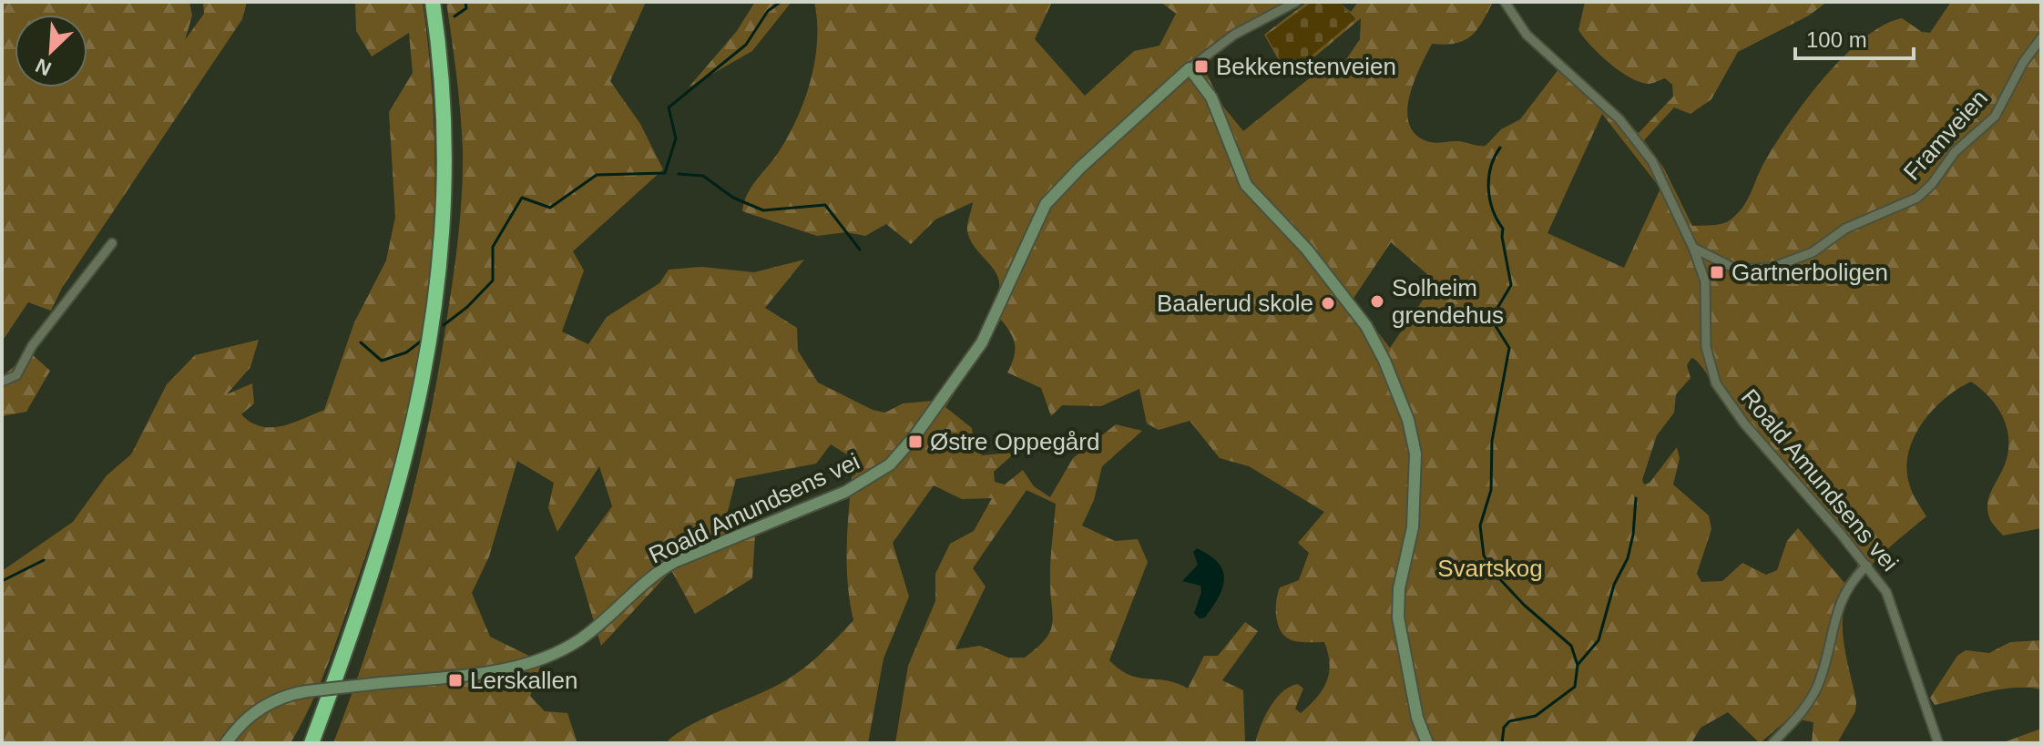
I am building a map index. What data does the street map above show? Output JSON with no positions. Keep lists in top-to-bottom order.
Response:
{
  "streets": {
    "main road": ["Roald Amundsens vei"],
    "street": ["Framveien"]
  },
  "crossings": [
    ["Framveien", "Roald Amundsens vei"]
  ],
  "parks": ["Svartskog"],
  "places": {
    "transit": [
      "Bekkenstenveien",
      "Gartnerboligen",
      "Østre Oppegård",
      "Lerskallen"
    ],
    "other": ["Solheim grendehus", "Baalerud skole"]
  },
  "scale_bar": "100 m",
  "north": "bottom left"
}
